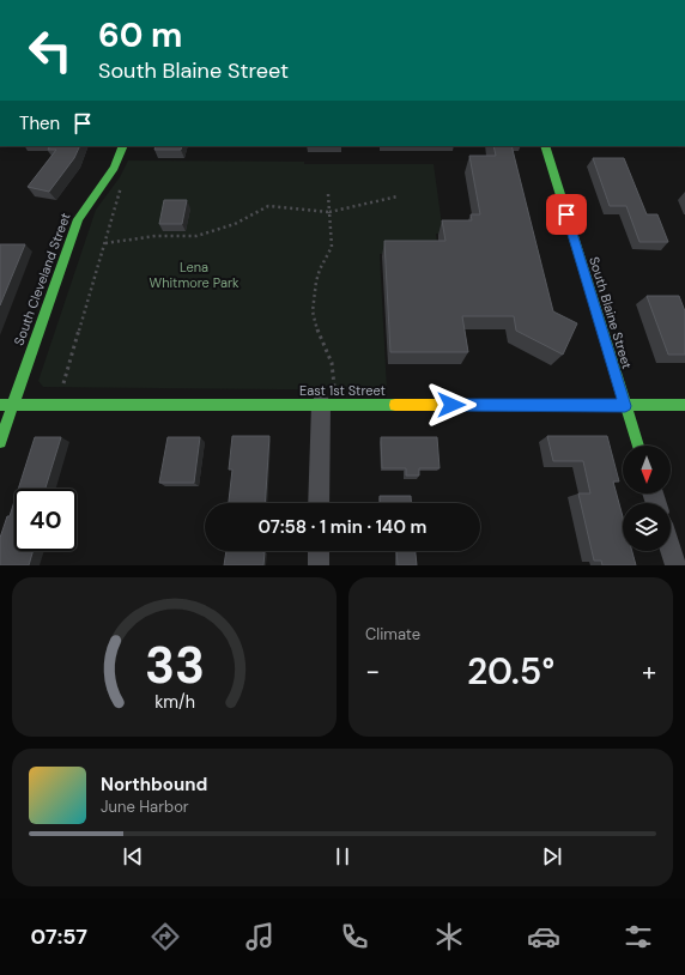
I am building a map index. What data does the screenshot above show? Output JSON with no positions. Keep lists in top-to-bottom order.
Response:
{
  "streets": {
    "street": ["South Cleveland Street", "South Blaine Street", "East 1st Street"]
  },
  "crossings": [
    ["South Cleveland Street", "East 1st Street"],
    ["South Blaine Street", "East 1st Street"]
  ],
  "parks": ["Lena Whitmore Park"],
  "north": "bottom",
  "page": {
    "turn": ["60 m", "South Blaine Street"],
    "then": "Then",
    "limit": "40",
    "trip": "07:58 · 1 min · 140 m",
    "tile": "Climate",
    "heat": ["−", "20.5°", "+"],
    "song": ["Northbound", "June Harbor"],
    "tabs": "07:57",
    "gauge": ["33", "km/h"]
  }
}
